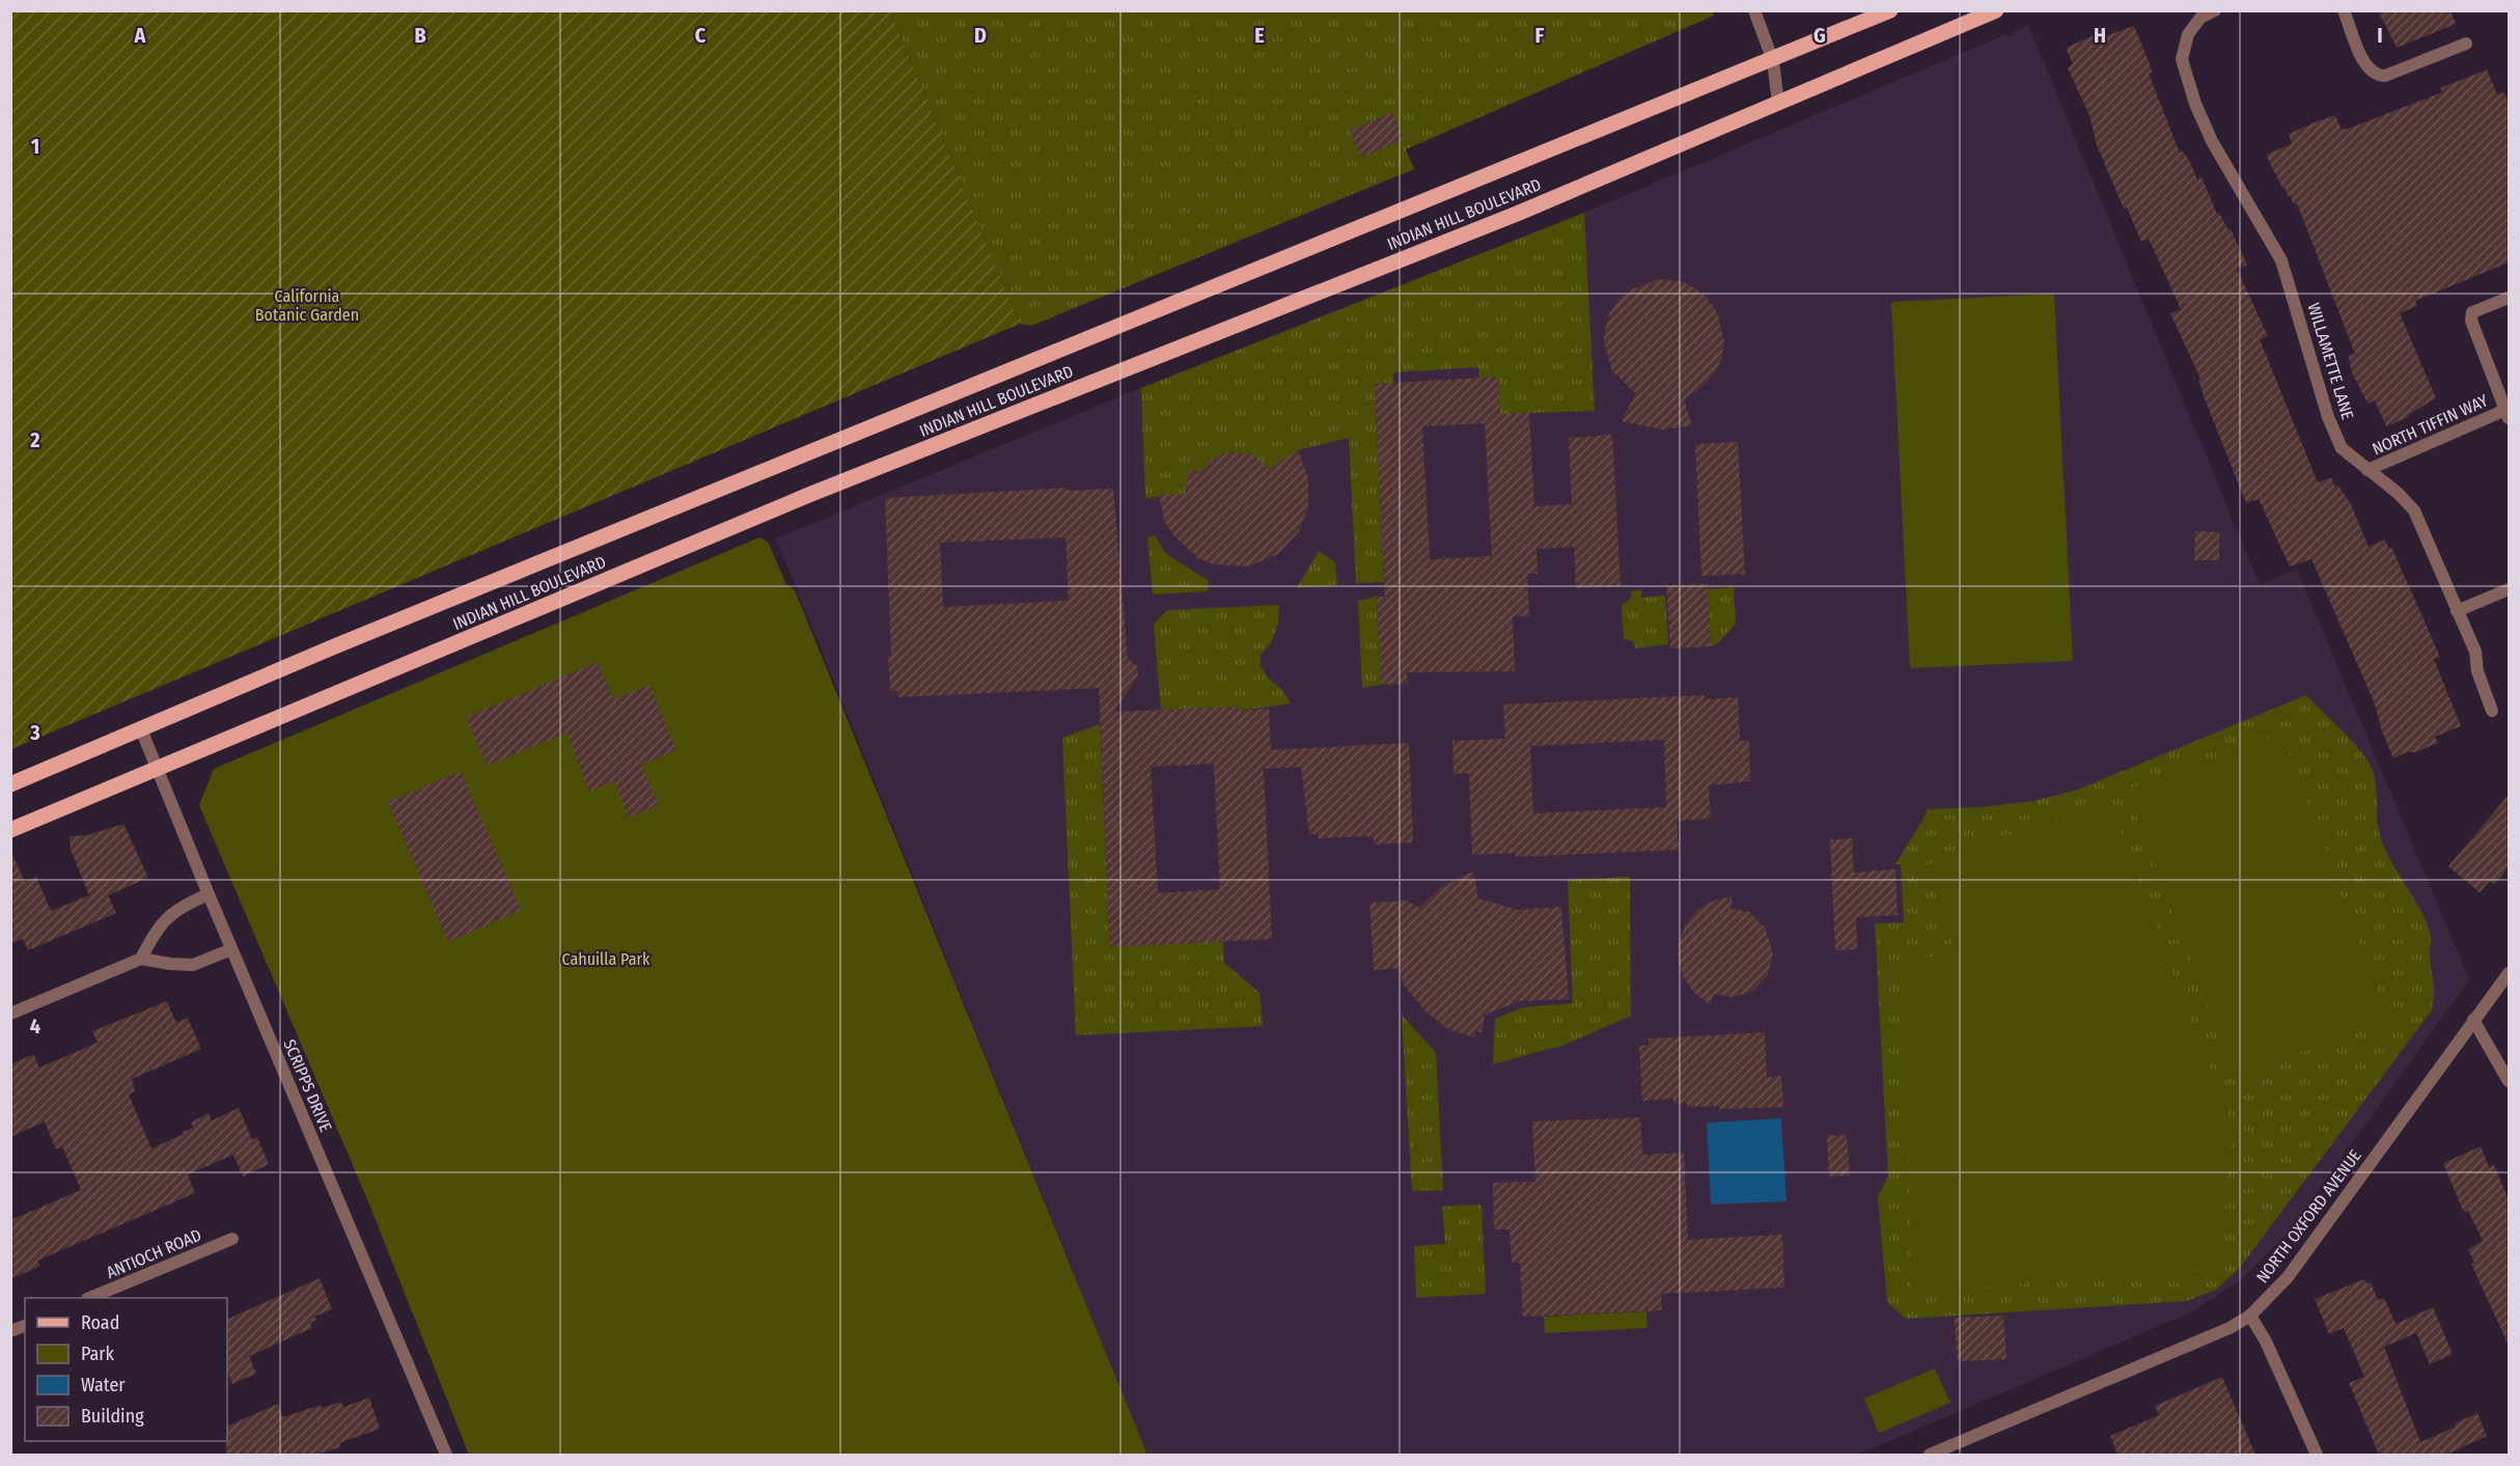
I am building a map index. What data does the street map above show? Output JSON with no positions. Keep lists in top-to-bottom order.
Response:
{
  "streets": {
    "main road": ["INDIAN HILL BOULEVARD"],
    "street": [
      "WILLAMETTE LANE",
      "NORTH TIFFIN WAY",
      "SCRIPPS DRIVE",
      "NORTH OXFORD AVENUE",
      "ANTIOCH ROAD"
    ]
  },
  "crossings": [
    ["INDIAN HILL BOULEVARD", "SCRIPPS DRIVE"],
    ["WILLAMETTE LANE", "NORTH TIFFIN WAY"]
  ],
  "parks": ["California Botanic Garden", "Cahuilla Park"],
  "legend": [
    "Road",
    "Park",
    "Water",
    "Building"
  ],
  "grid": {
    "columns": [
      "A",
      "B",
      "C",
      "D",
      "E",
      "F",
      "G",
      "H",
      "I"
    ],
    "rows": [
      "1",
      "2",
      "3",
      "4"
    ]
  }
}
